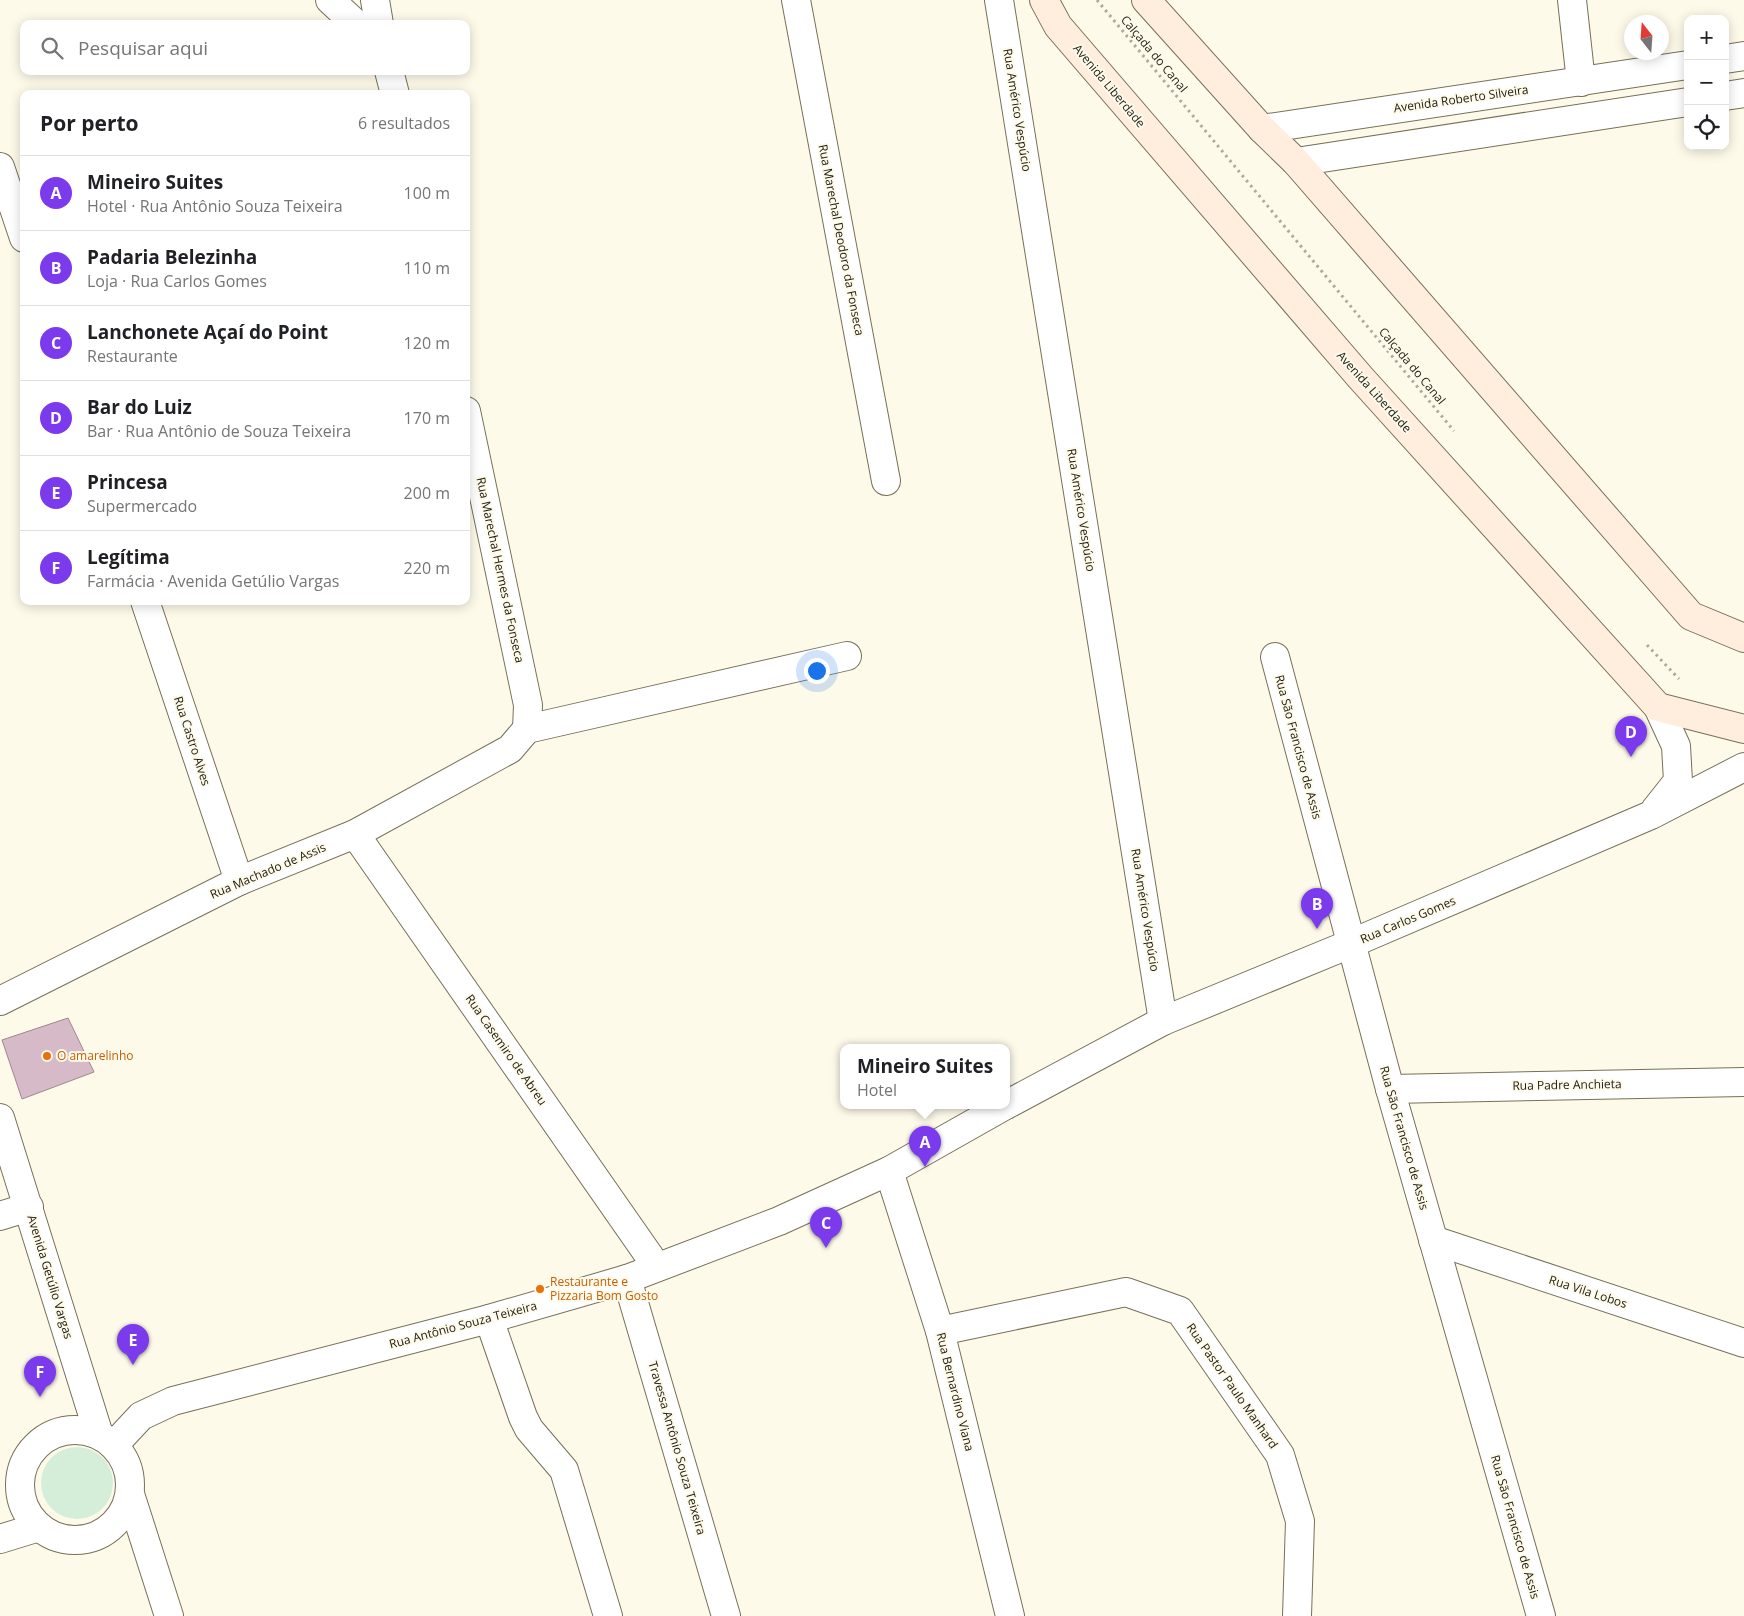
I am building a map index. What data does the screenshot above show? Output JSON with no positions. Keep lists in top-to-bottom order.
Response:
{
  "streets": {
    "main road": ["Avenida Liberdade"],
    "street": [
      "Avenida Roberto Silveira",
      "Rua Américo Vespúcio",
      "Rua Marechal Deodoro da Fonseca",
      "Rua Marechal Hermes da Fonseca",
      "Rua Castro Alves",
      "Rua São Francisco de Assis",
      "Rua Machado de Assis",
      "Rua Carlos Gomes",
      "Rua Casemiro de Abreu",
      "Rua Padre Anchieta",
      "Avenida Getúlio Vargas",
      "Rua Vila Lobos",
      "Rua Antônio Souza Teixeira",
      "Rua Pastor Paulo Manhard",
      "Rua Bernardino Viana",
      "Travessa Antônio Souza Teixeira"
    ],
    "path": ["Calçada do Canal"]
  },
  "crossings": [
    ["Rua Américo Vespúcio", "Rua Carlos Gomes"],
    ["Rua Américo Vespúcio", "Rua Antônio Souza Teixeira"],
    ["Rua Marechal Hermes da Fonseca", "Rua Machado de Assis"],
    ["Rua Castro Alves", "Rua Machado de Assis"],
    ["Rua São Francisco de Assis", "Rua Carlos Gomes"],
    ["Rua São Francisco de Assis", "Rua Padre Anchieta"],
    ["Rua São Francisco de Assis", "Rua Vila Lobos"],
    ["Rua Machado de Assis", "Rua Casemiro de Abreu"],
    ["Rua Carlos Gomes", "Rua Antônio Souza Teixeira"],
    ["Rua Casemiro de Abreu", "Rua Antônio Souza Teixeira"],
    ["Avenida Getúlio Vargas", "Rua Antônio Souza Teixeira"],
    ["Rua Antônio Souza Teixeira", "Rua Bernardino Viana"],
    ["Rua Antônio Souza Teixeira", "Travessa Antônio Souza Teixeira"],
    ["Rua Pastor Paulo Manhard", "Rua Bernardino Viana"]
  ],
  "places": ["O amarelinho", "Restaurante e Pizzaria Bom Gosto"],
  "north": "top",
  "page": {
    "map_buttons": ["+", "−"],
    "search": "Pesquisar aqui",
    "heading": ["Por perto", "6 resultados"],
    "list": [
      {
        "mark": "A",
        "name": "Mineiro Suites",
        "note": "Hotel · Rua Antônio Souza Teixeira",
        "value": "100 m"
      },
      {
        "mark": "B",
        "name": "Padaria Belezinha",
        "note": "Loja · Rua Carlos Gomes",
        "value": "110 m"
      },
      {
        "mark": "C",
        "name": "Lanchonete Açaí do Point",
        "note": "Restaurante",
        "value": "120 m"
      },
      {
        "mark": "D",
        "name": "Bar do Luiz",
        "note": "Bar · Rua Antônio de Souza Teixeira",
        "value": "170 m"
      },
      {
        "mark": "E",
        "name": "Princesa",
        "note": "Supermercado",
        "value": "200 m"
      },
      {
        "mark": "F",
        "name": "Legítima",
        "note": "Farmácia · Avenida Getúlio Vargas",
        "value": "220 m"
      }
    ],
    "pins": [
      "D",
      "B",
      "A",
      "C",
      "E",
      "F"
    ],
    "popup": ["Mineiro Suites", "Hotel"]
  }
}
